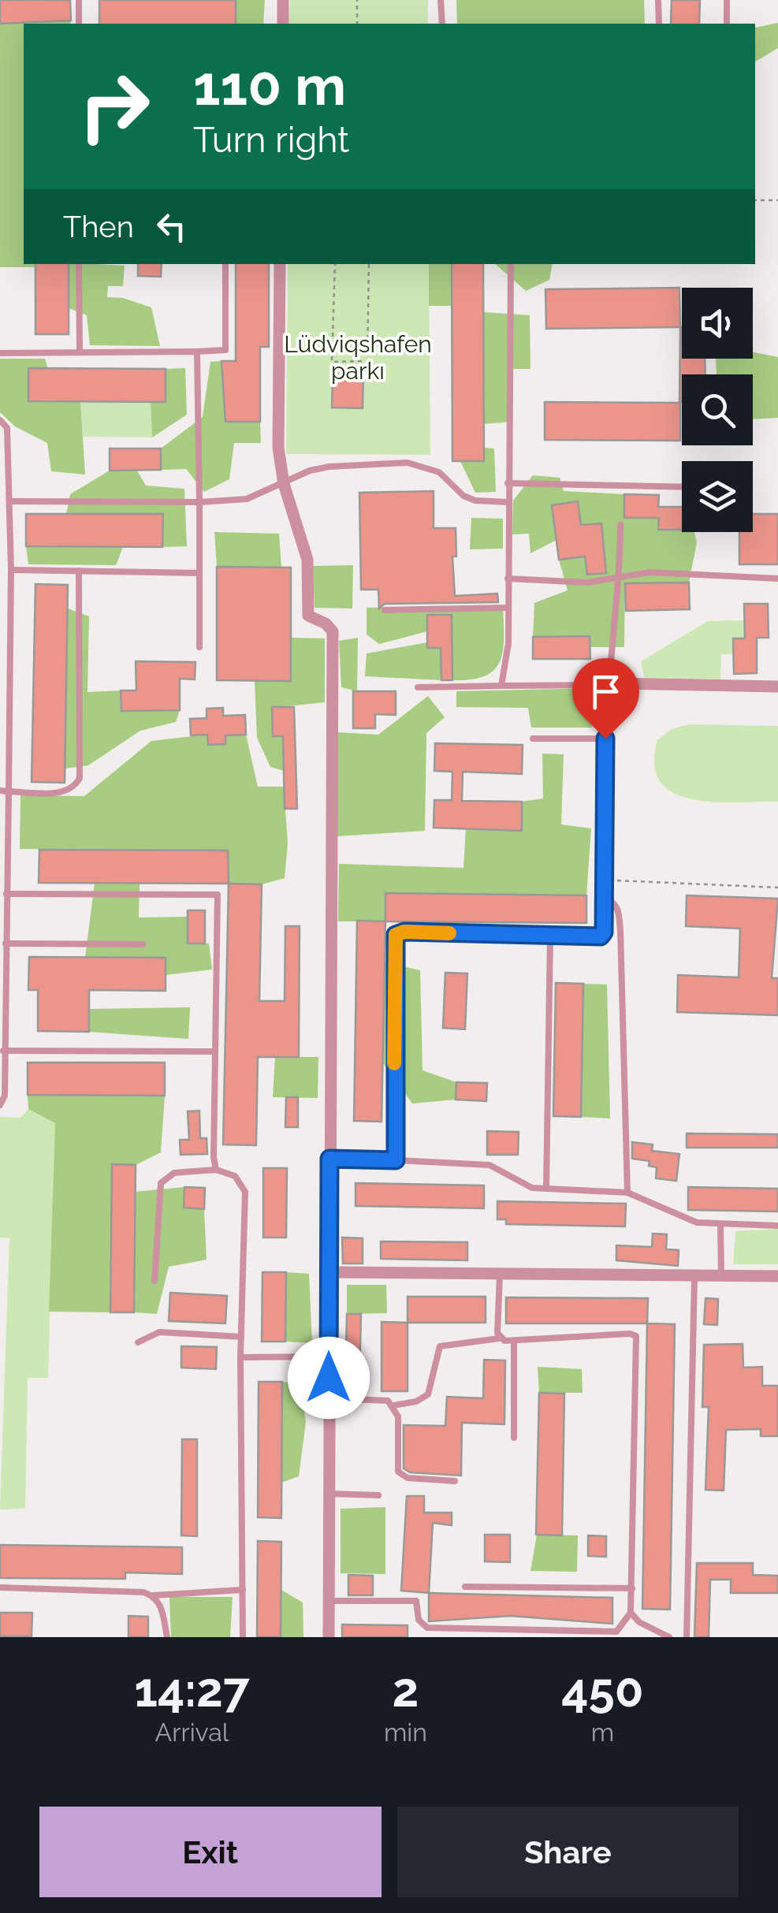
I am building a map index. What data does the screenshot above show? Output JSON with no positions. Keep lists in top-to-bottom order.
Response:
{
  "parks": ["Lüdviqshafen parkı"],
  "page": {
    "turn": ["110 m", "Turn right"],
    "then": "Then",
    "eta": [
      "14:27",
      "Arrival",
      "2",
      "min",
      "450",
      "m"
    ],
    "buttons": ["Exit", "Share"]
  }
}
